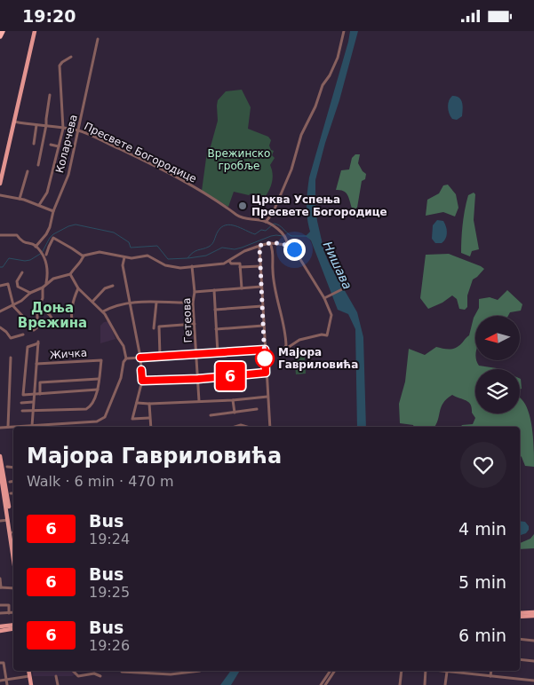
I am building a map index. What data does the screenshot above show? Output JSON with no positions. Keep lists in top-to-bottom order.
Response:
{
  "streets": {
    "street": [
      "Коларчева",
      "Пресвете Богородице",
      "Гетеова",
      "Жичка"
    ]
  },
  "crossings": [
    ["Коларчева", "Пресвете Богородице"]
  ],
  "districts": ["Доња Врежина"],
  "water": ["Нишава"],
  "parks": ["Врежинско гробље"],
  "places": ["Црква Успења Пресвете Богородице", "Мајора Гавриловића"],
  "lines": ["bus line 6"],
  "north": "left",
  "page": {
    "status": "19:20",
    "on_map": "6",
    "heading": ["Мајора Гавриловића", "Walk · 6 min · 470 m"],
    "list": [
      {
        "mark": "6",
        "name": "Bus",
        "note": "19:24",
        "value": "4 min"
      },
      {
        "mark": "6",
        "name": "Bus",
        "note": "19:25",
        "value": "5 min"
      },
      {
        "mark": "6",
        "name": "Bus",
        "note": "19:26",
        "value": "6 min"
      }
    ]
  }
}
